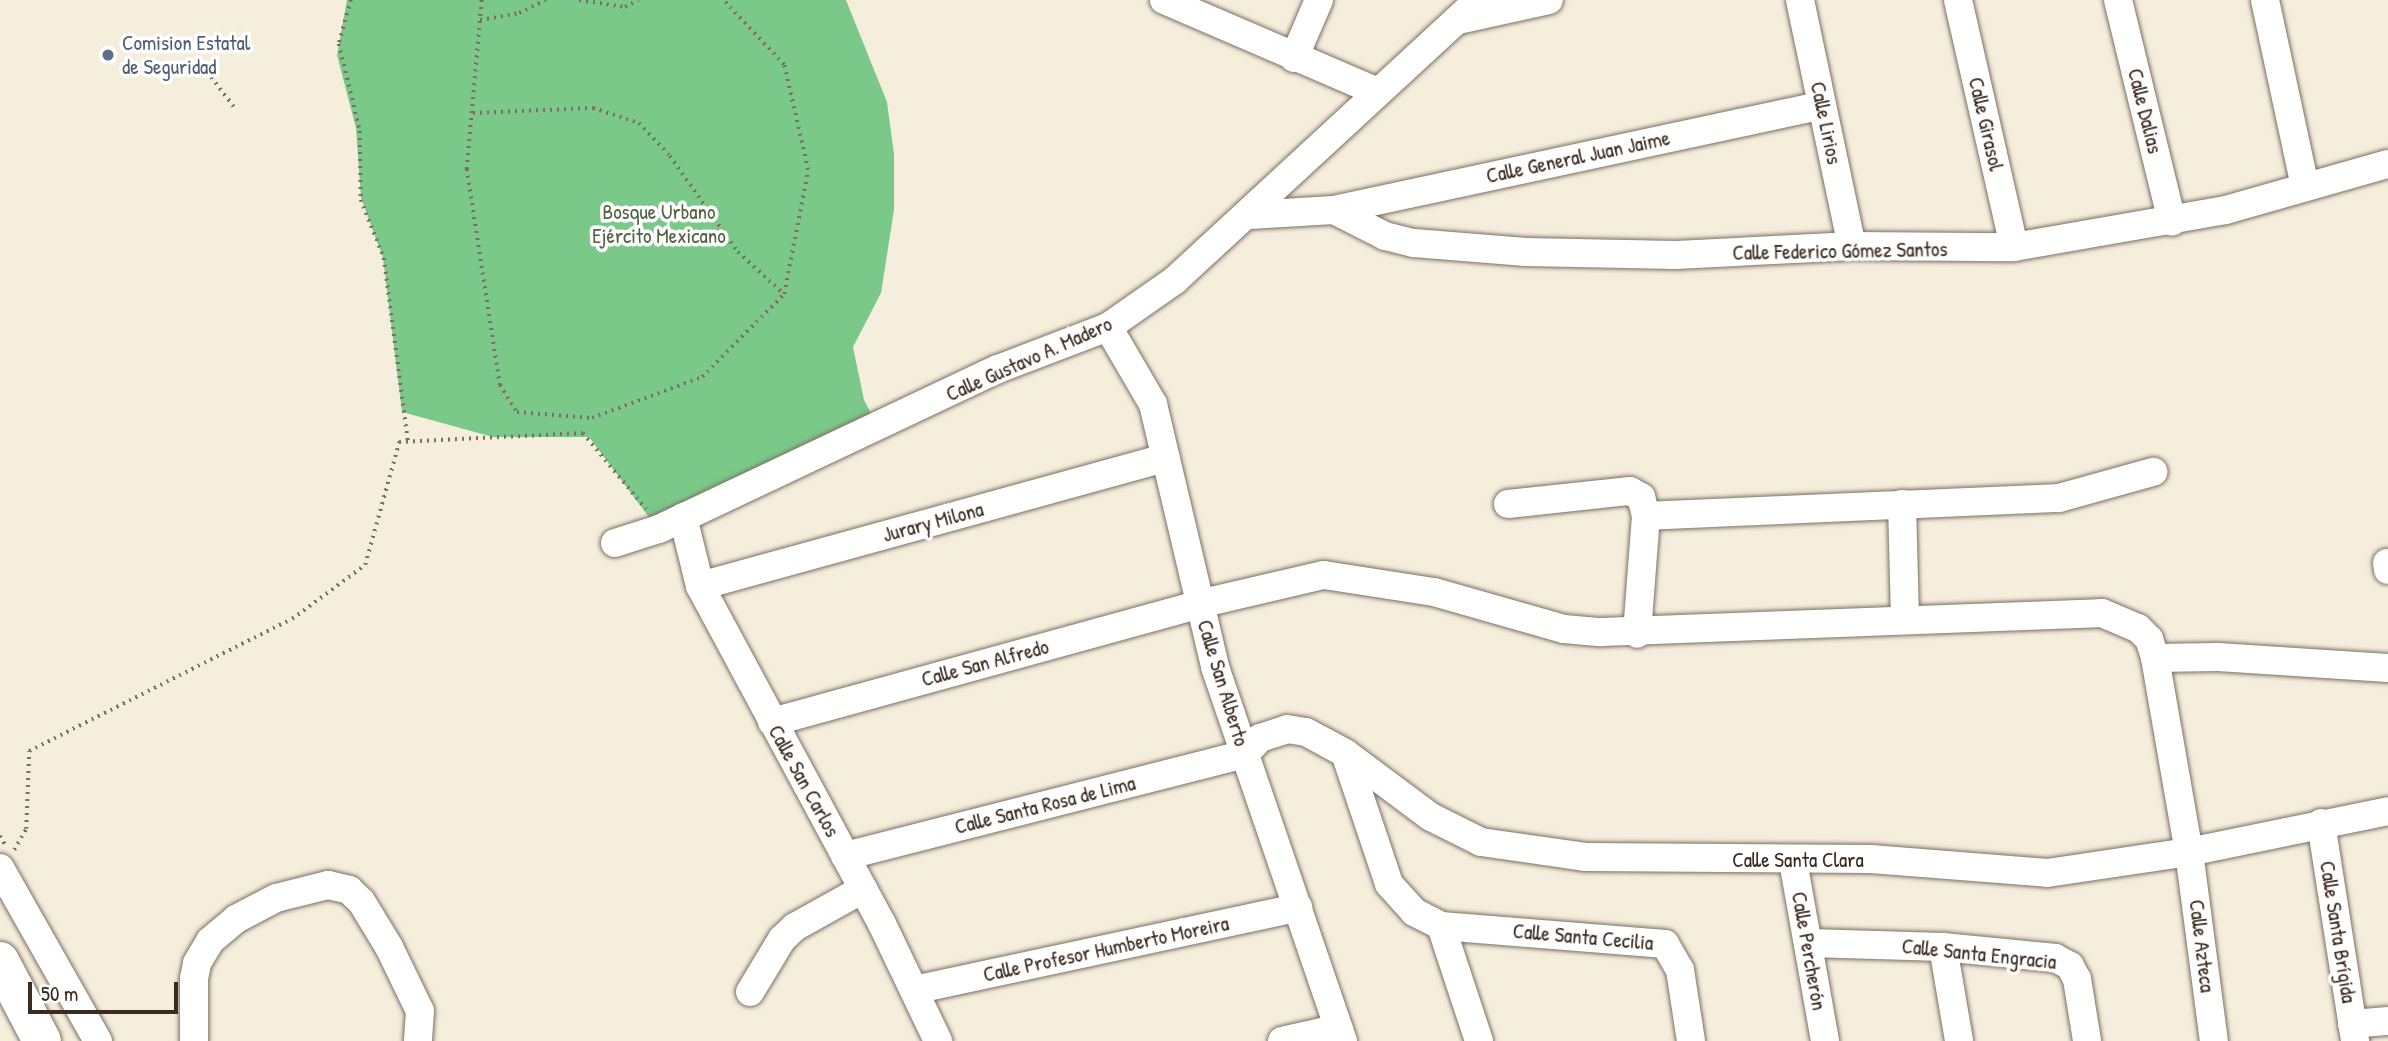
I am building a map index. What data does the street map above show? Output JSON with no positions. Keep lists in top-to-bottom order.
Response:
{
  "streets": {
    "street": [
      "Calle Dalias",
      "Calle Lirios",
      "Calle Girasol",
      "Calle General Juan Jaime",
      "Calle Federico Gómez Santos",
      "Calle Gustavo A. Madero",
      "Jurary Milona",
      "Calle San Alfredo",
      "Calle San Alberto",
      "Calle San Carlos",
      "Calle Santa Rosa de Lima",
      "Calle Santa Clara",
      "Calle Santa Brígida",
      "Calle Santa Cecilia",
      "Calle Azteca",
      "Calle Profesor Humberto Moreira",
      "Calle Percherón",
      "Calle Santa Engracia"
    ]
  },
  "crossings": [
    ["Calle Dalias", "Calle Federico Gómez Santos"],
    ["Calle Lirios", "Calle General Juan Jaime"],
    ["Calle Lirios", "Calle Federico Gómez Santos"],
    ["Calle Girasol", "Calle Federico Gómez Santos"],
    ["Calle General Juan Jaime", "Calle Federico Gómez Santos"],
    ["Calle Gustavo A. Madero", "Calle San Alberto"],
    ["Calle Gustavo A. Madero", "Calle San Carlos"],
    ["Jurary Milona", "Calle San Alberto"],
    ["Jurary Milona", "Calle San Carlos"],
    ["Calle San Alfredo", "Calle San Alberto"],
    ["Calle San Alfredo", "Calle San Carlos"],
    ["Calle San Alfredo", "Calle Azteca"],
    ["Calle San Alberto", "Calle Santa Rosa de Lima"],
    ["Calle San Alberto", "Calle Santa Clara"],
    ["Calle San Alberto", "Calle Profesor Humberto Moreira"],
    ["Calle San Carlos", "Calle Santa Rosa de Lima"],
    ["Calle San Carlos", "Calle Profesor Humberto Moreira"],
    ["Calle Santa Rosa de Lima", "Calle Santa Clara"],
    ["Calle Santa Clara", "Calle Santa Brígida"],
    ["Calle Santa Clara", "Calle Azteca"],
    ["Calle Santa Clara", "Calle Percherón"],
    ["Calle Percherón", "Calle Santa Engracia"]
  ],
  "parks": ["Bosque Urbano Ejército Mexicano"],
  "places": ["Comision Estatal de Seguridad"],
  "scale_bar": "50 m"
}
